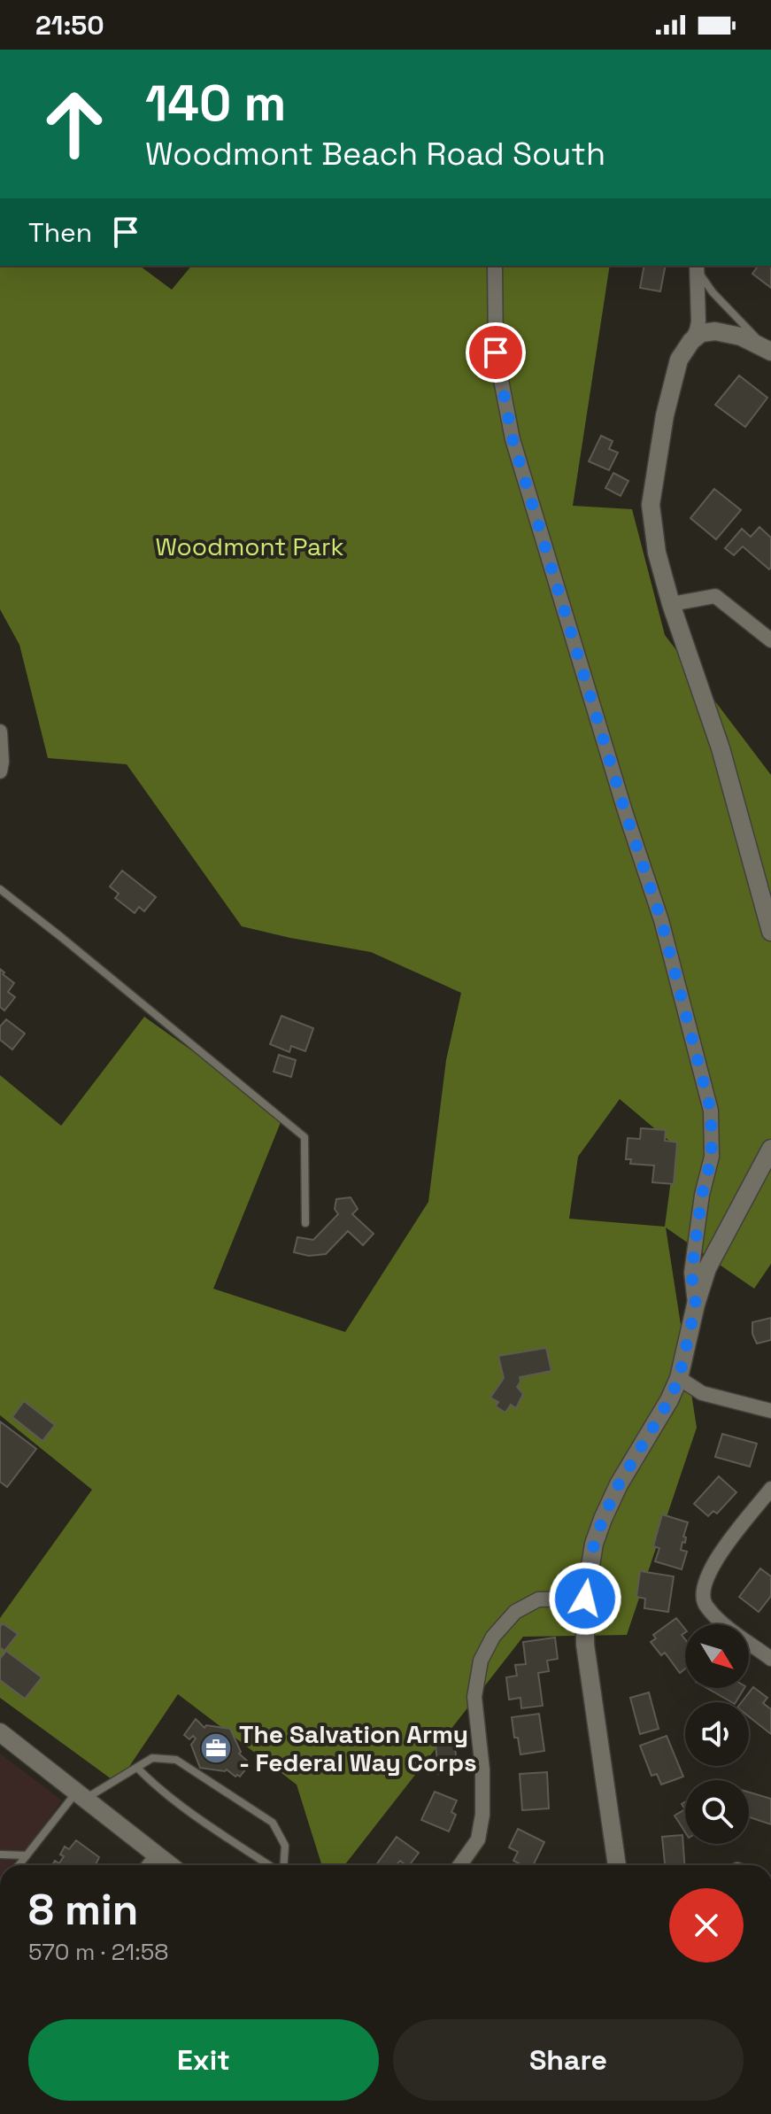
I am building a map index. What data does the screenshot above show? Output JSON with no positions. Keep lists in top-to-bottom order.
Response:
{
  "parks": ["Woodmont Park"],
  "places": {
    "office": ["The Salvation Army - Federal Way Corps"]
  },
  "north": "bottom right",
  "page": {
    "status": "21:50",
    "turn": ["140 m", "Woodmont Beach Road South"],
    "then": "Then",
    "heading": ["8 min", "570 m · 21:58"],
    "buttons": ["Exit", "Share"]
  }
}
